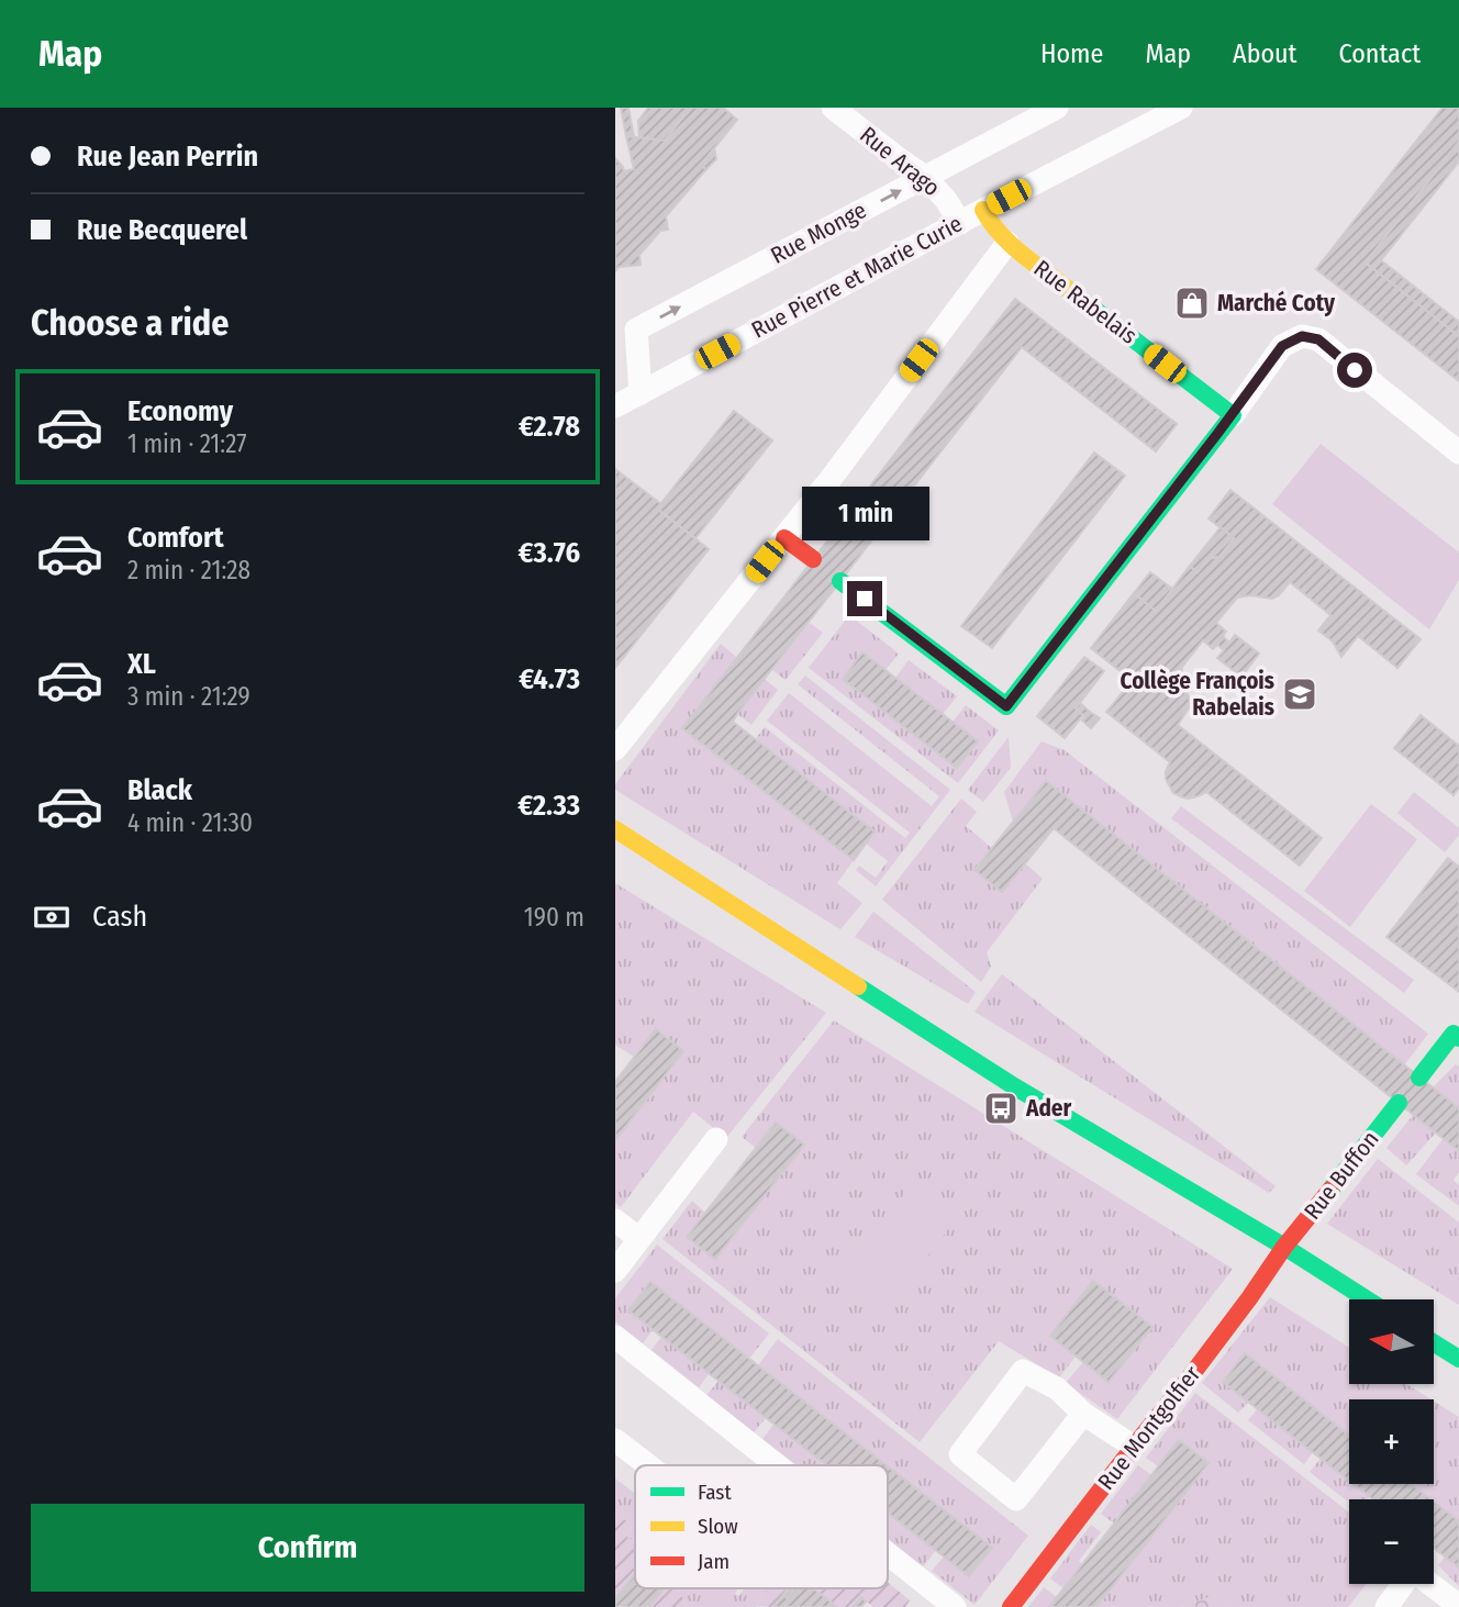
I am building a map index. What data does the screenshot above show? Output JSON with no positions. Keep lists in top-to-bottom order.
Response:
{
  "streets": {
    "street": [
      "Rue Arago",
      "Rue Monge",
      "Rue Pierre et Marie Curie",
      "Rue Rabelais",
      "Rue Buffon",
      "Rue Montgolfier"
    ]
  },
  "crossings": [
    ["Rue Arago", "Rue Monge"],
    ["Rue Arago", "Rue Pierre et Marie Curie"],
    ["Rue Monge", "Rue Pierre et Marie Curie"],
    ["Rue Pierre et Marie Curie", "Rue Rabelais"],
    ["Rue Buffon", "Rue Montgolfier"]
  ],
  "places": {
    "shop": ["Marché Coty"],
    "school or university": ["Collège François Rabelais"],
    "bus stop": ["Ader"]
  },
  "legend": ["Fast", "Slow", "Jam"],
  "north": "left",
  "page": {
    "header": "Map",
    "nav": [
      "Home",
      "Map",
      "About",
      "Contact"
    ],
    "banner": ["Rue Jean Perrin", "Rue Becquerel"],
    "heading": "Choose a ride",
    "list": [
      {
        "name": "Economy",
        "note": "1 min · 21:27",
        "value": "€2.78"
      },
      {
        "name": "Comfort",
        "note": "2 min · 21:28",
        "value": "€3.76"
      },
      {
        "name": "XL",
        "note": "3 min · 21:29",
        "value": "€4.73"
      },
      {
        "name": "Black",
        "note": "4 min · 21:30",
        "value": "€2.33"
      }
    ],
    "bubble": "1 min",
    "pay": ["Cash", "190 m"],
    "map_buttons": ["+", "−"],
    "buttons": "Confirm"
  }
}
